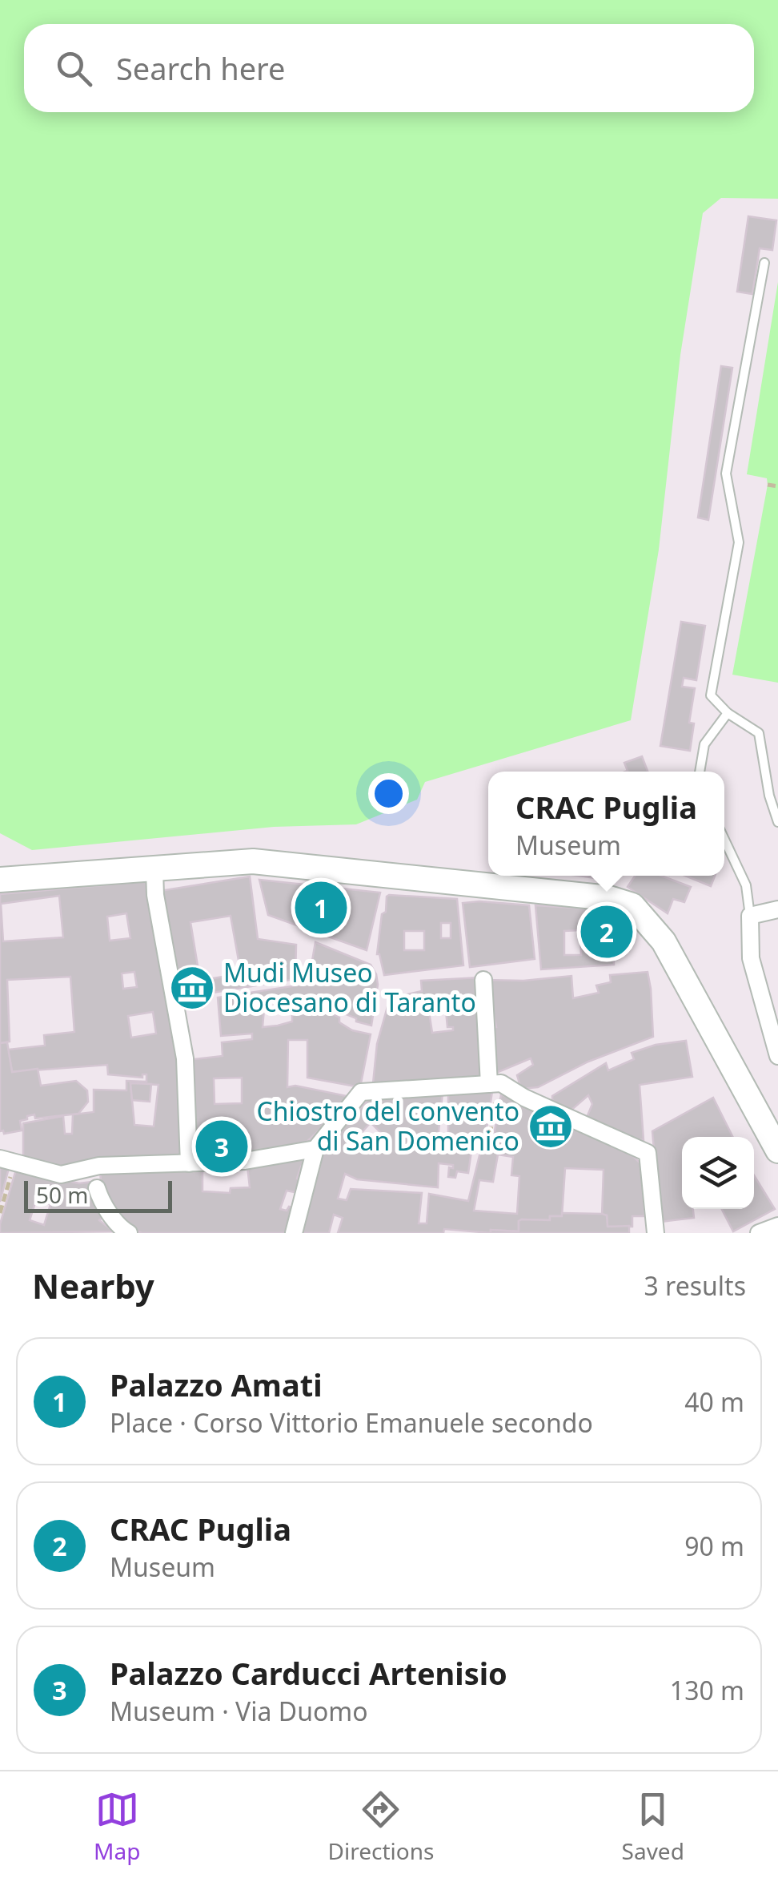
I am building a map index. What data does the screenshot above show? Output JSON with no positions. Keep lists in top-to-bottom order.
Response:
{
  "places": {
    "museum": ["Mudi Museo Diocesano di Taranto", "Chiostro del convento di San Domenico"]
  },
  "scale_bar": "50 m",
  "page": {
    "search": "Search here",
    "popup": ["CRAC Puglia", "Museum"],
    "pins": ["1", "2", "3"],
    "scale": "50 m",
    "heading": ["Nearby", "3 results"],
    "list": [
      {
        "mark": "1",
        "name": "Palazzo Amati",
        "note": "Place · Corso Vittorio Emanuele secondo",
        "value": "40 m"
      },
      {
        "mark": "2",
        "name": "CRAC Puglia",
        "note": "Museum",
        "value": "90 m"
      },
      {
        "mark": "3",
        "name": "Palazzo Carducci Artenisio",
        "note": "Museum · Via Duomo",
        "value": "130 m"
      }
    ],
    "nav": ["Map", "Directions", "Saved"]
  }
}
